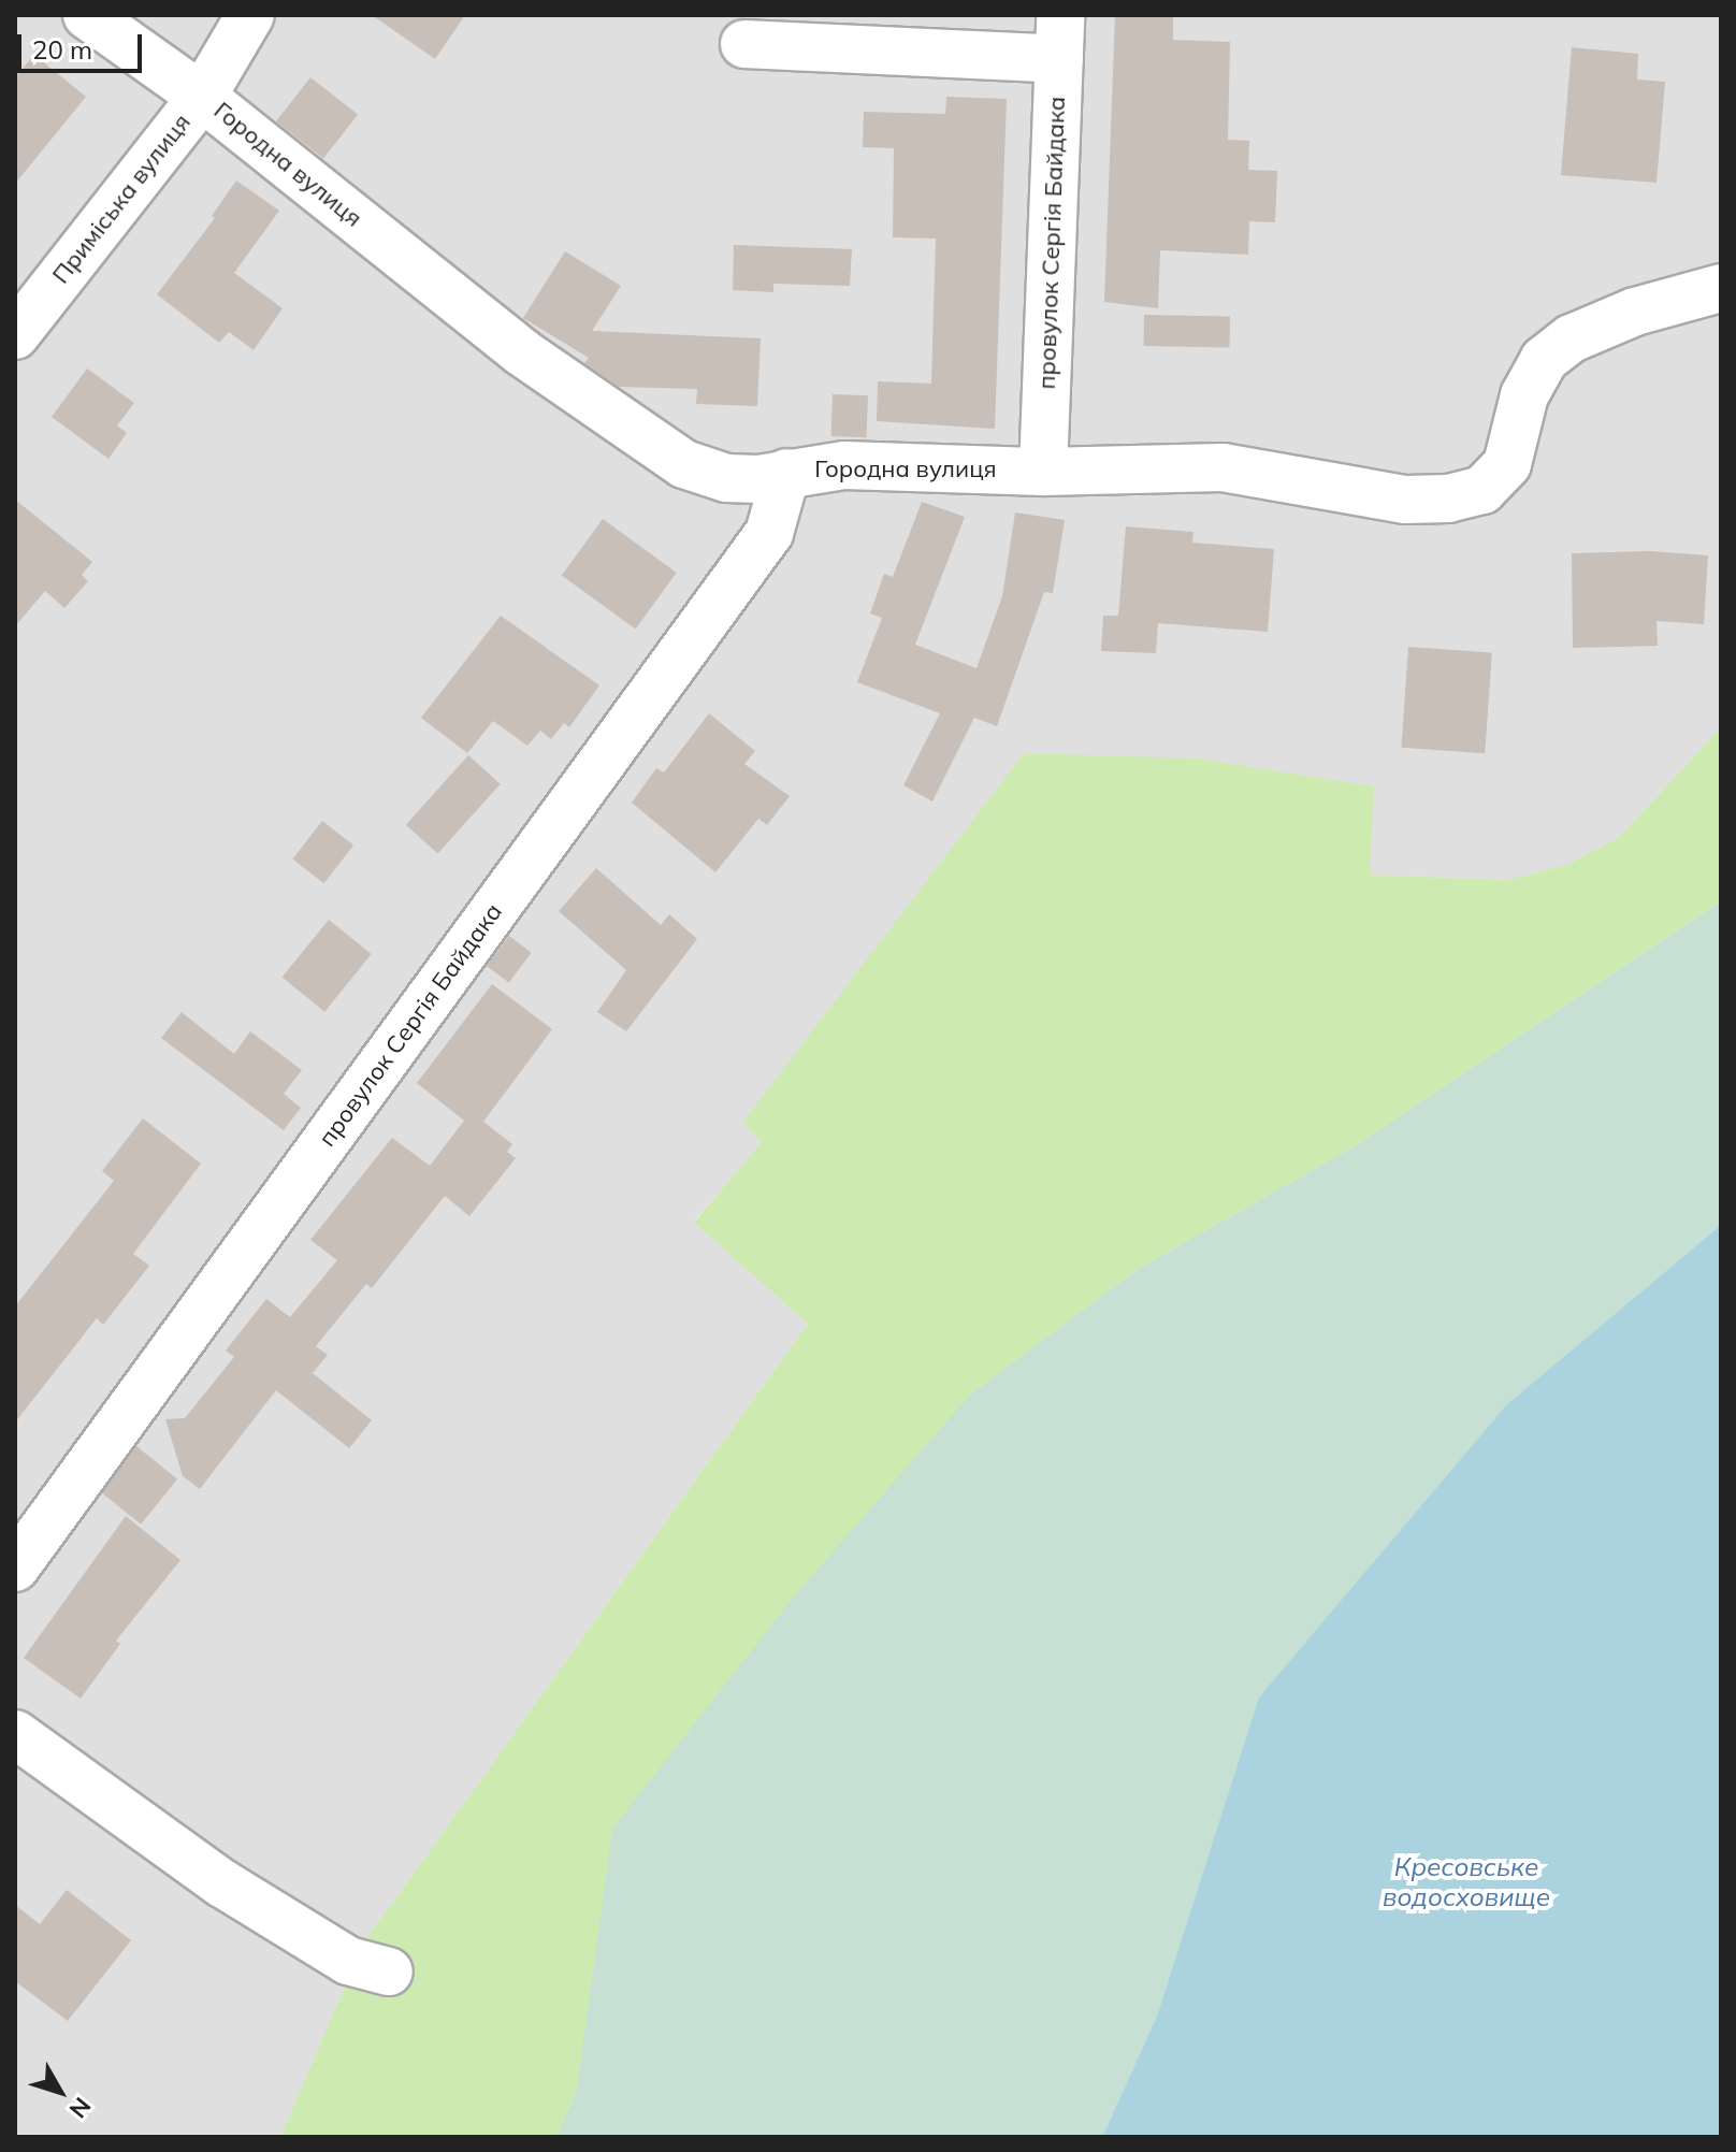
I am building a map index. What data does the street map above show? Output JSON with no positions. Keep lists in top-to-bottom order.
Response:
{
  "streets": {
    "street": ["Городна вулиця", "Приміська вулиця", "провулок Сергія Байдака"]
  },
  "crossings": [
    ["Городна вулиця", "Приміська вулиця"],
    ["Городна вулиця", "провулок Сергія Байдака"]
  ],
  "water": ["Кресовське водосховище"],
  "scale_bar": "20 m",
  "north": "bottom right"
}
